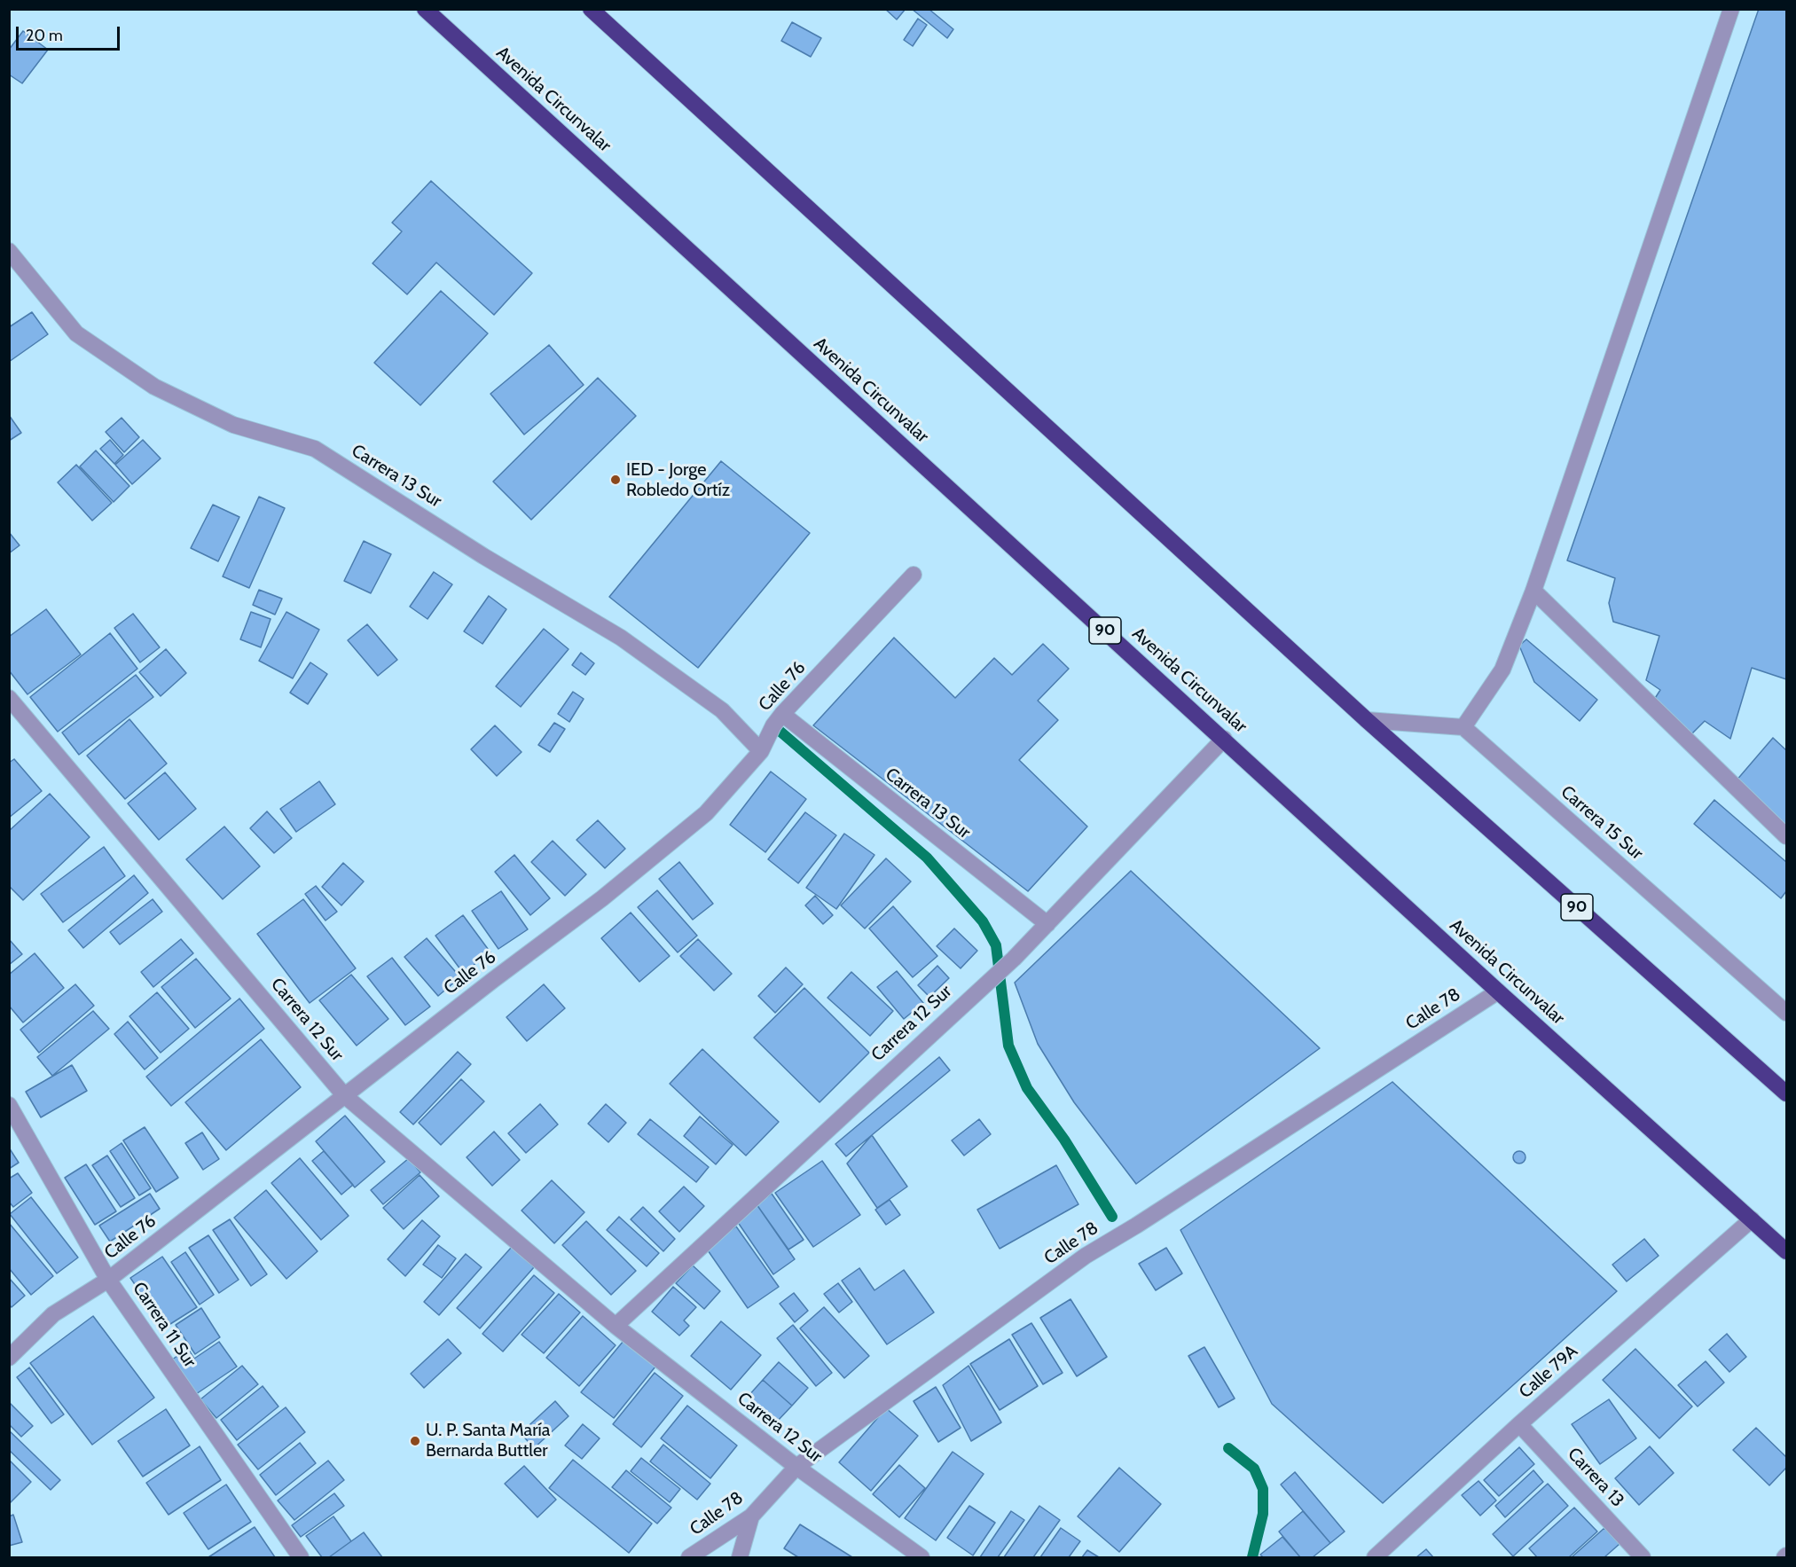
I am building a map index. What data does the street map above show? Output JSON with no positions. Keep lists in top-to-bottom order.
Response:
{
  "streets": {
    "highway": ["Avenida Circunvalar", "90"],
    "street": [
      "Carrera 13 Sur",
      "Calle 76",
      "Carrera 15 Sur",
      "Calle 78",
      "Carrera 12 Sur",
      "Carrera 11 Sur",
      "Calle 79A",
      "Carrera 13"
    ]
  },
  "crossings": [
    ["Avenida Circunvalar", "Calle 78"],
    ["Avenida Circunvalar", "Carrera 12 Sur"],
    ["Avenida Circunvalar", "Calle 79A"],
    ["Carrera 13 Sur", "Calle 76"],
    ["Carrera 13 Sur", "Carrera 12 Sur"],
    ["Calle 76", "Carrera 12 Sur"],
    ["Calle 76", "Carrera 11 Sur"],
    ["Calle 78", "Carrera 12 Sur"],
    ["Calle 79A", "Carrera 13"]
  ],
  "places": ["IED - Jorge Robledo Ortíz", "U. P. Santa María Bernarda Buttler"],
  "scale_bar": "20 m"
}
